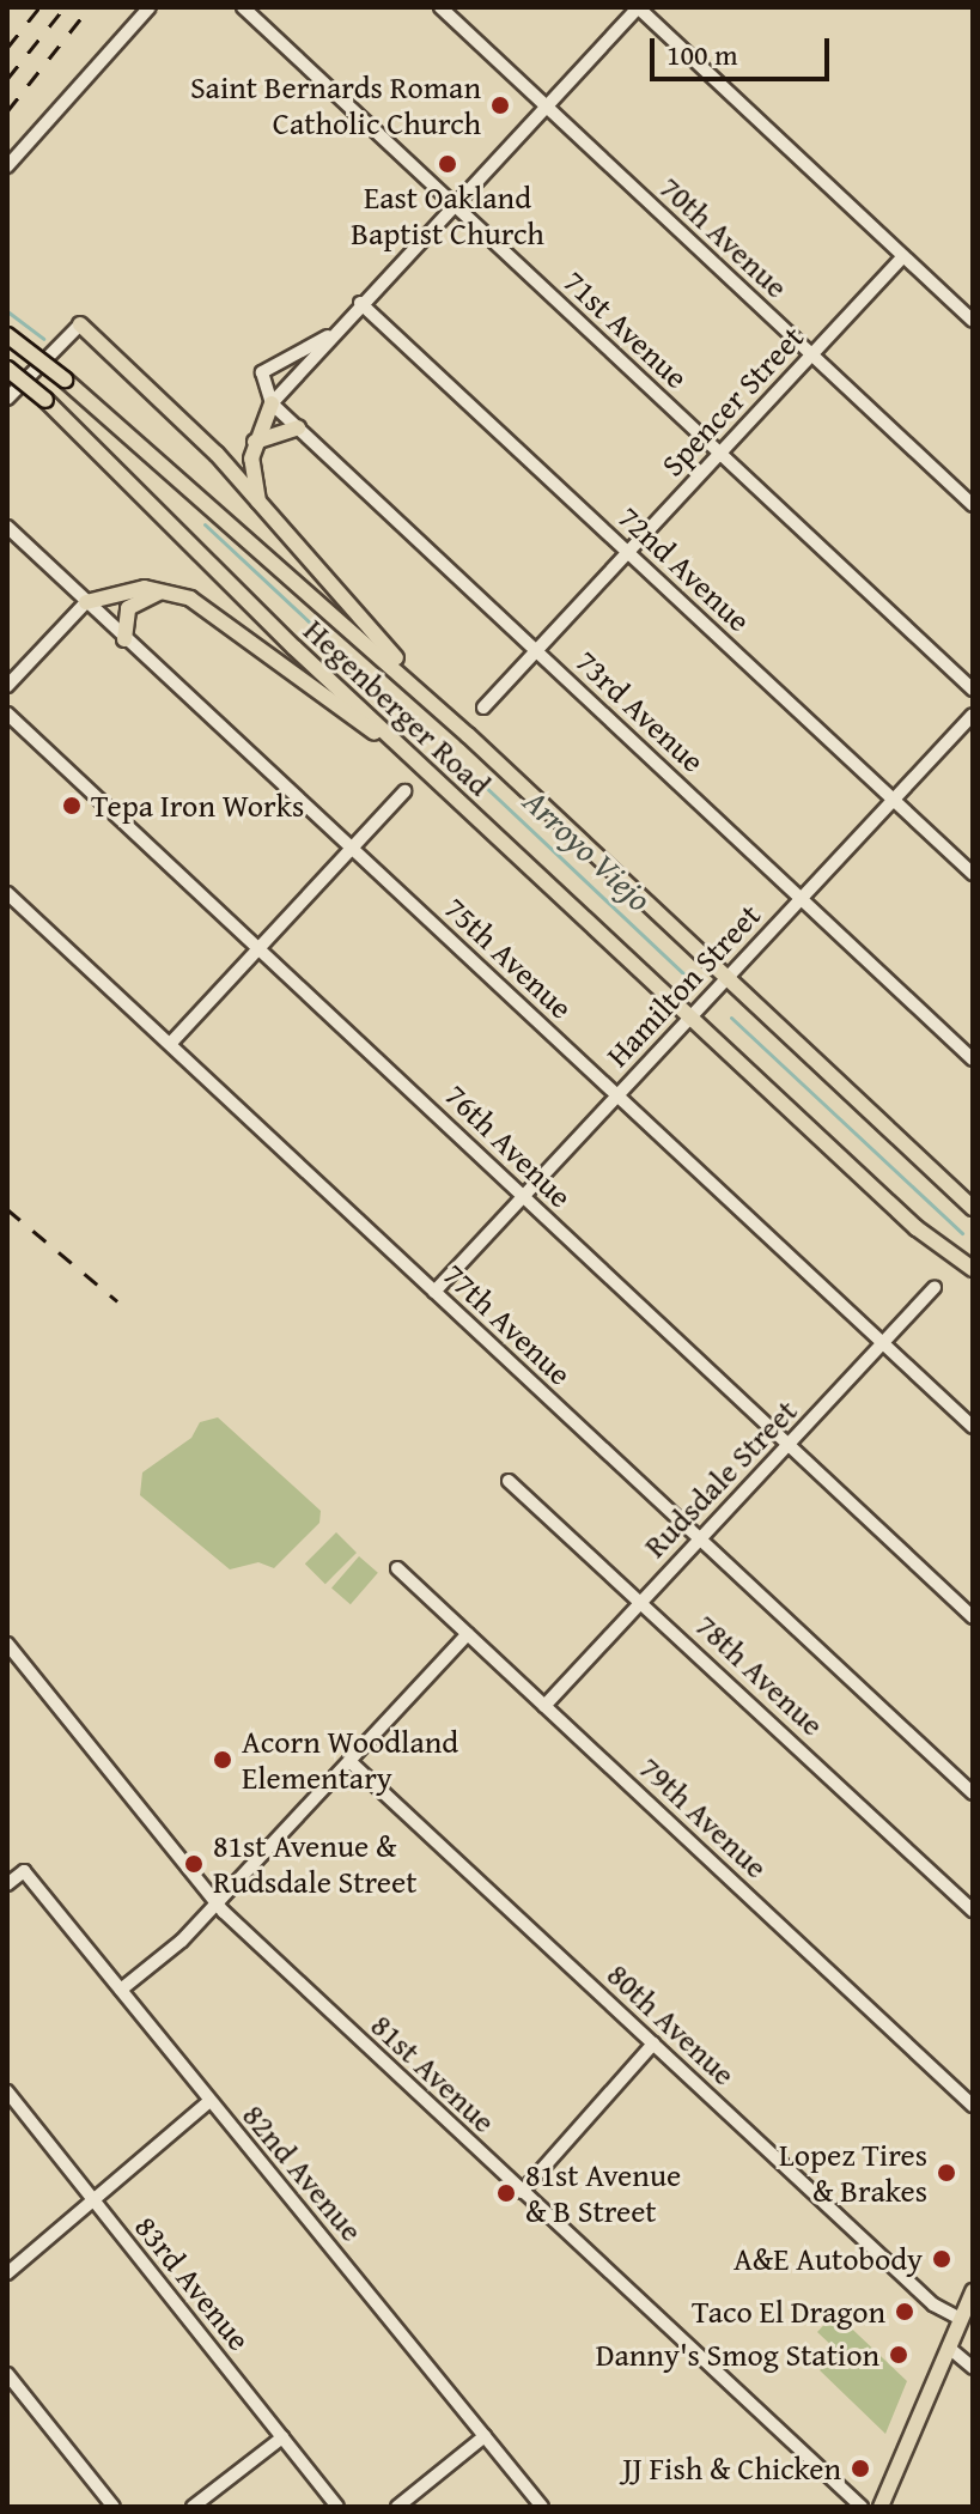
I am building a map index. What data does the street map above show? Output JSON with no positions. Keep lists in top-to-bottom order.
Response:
{
  "streets": {
    "main road": ["Hegenberger Road"],
    "street": [
      "70th Avenue",
      "71st Avenue",
      "Spencer Street",
      "72nd Avenue",
      "73rd Avenue",
      "75th Avenue",
      "Hamilton Street",
      "76th Avenue",
      "77th Avenue",
      "Rudsdale Street",
      "78th Avenue",
      "79th Avenue",
      "80th Avenue",
      "81st Avenue",
      "82nd Avenue",
      "83rd Avenue"
    ]
  },
  "crossings": [
    ["70th Avenue", "Spencer Street"],
    ["71st Avenue", "Spencer Street"],
    ["Spencer Street", "72nd Avenue"],
    ["Spencer Street", "73rd Avenue"],
    ["72nd Avenue", "Hamilton Street"],
    ["Hegenberger Road", "Hamilton Street"],
    ["73rd Avenue", "Hamilton Street"],
    ["75th Avenue", "Hamilton Street"],
    ["75th Avenue", "Rudsdale Street"],
    ["Hamilton Street", "76th Avenue"],
    ["Hamilton Street", "77th Avenue"],
    ["76th Avenue", "Rudsdale Street"],
    ["77th Avenue", "Rudsdale Street"],
    ["Rudsdale Street", "78th Avenue"],
    ["Rudsdale Street", "79th Avenue"]
  ],
  "water": ["Arroyo Viejo"],
  "places": [
    "Saint Bernards Roman Catholic Church",
    "East Oakland Baptist Church",
    "Tepa Iron Works",
    "Acorn Woodland Elementary",
    "81st Avenue & Rudsdale Street",
    "Lopez Tires & Brakes",
    "81st Avenue & B Street",
    "A&E Autobody",
    "Taco El Dragon",
    "Danny's Smog Station",
    "JJ Fish & Chicken"
  ],
  "scale_bar": "100 m"
}
